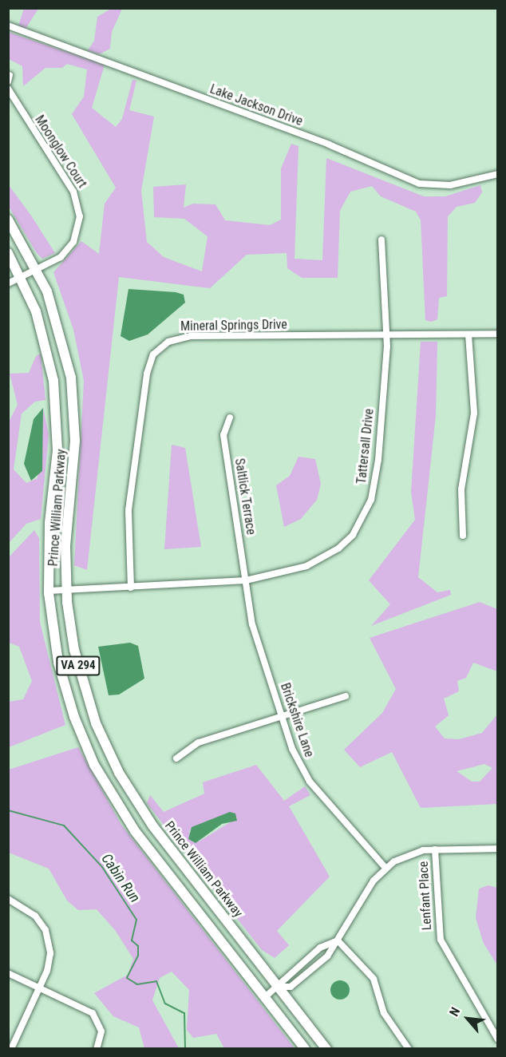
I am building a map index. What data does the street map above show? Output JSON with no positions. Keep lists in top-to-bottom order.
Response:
{
  "streets": {
    "highway": ["Prince William Parkway", "VA 294"],
    "street": [
      "Lake Jackson Drive",
      "Moonglow Court",
      "Mineral Springs Drive",
      "Tattersall Drive",
      "Saltlick Terrace",
      "Brickshire Lane",
      "Lenfant Place"
    ]
  },
  "crossings": [
    ["Moonglow Court", "Prince William Parkway"],
    ["Mineral Springs Drive", "Tattersall Drive"],
    ["Tattersall Drive", "Saltlick Terrace"],
    ["Tattersall Drive", "Prince William Parkway"],
    ["Tattersall Drive", "Brickshire Lane"],
    ["Saltlick Terrace", "Brickshire Lane"]
  ],
  "water": ["Cabin Run"],
  "north": "top left"
}
